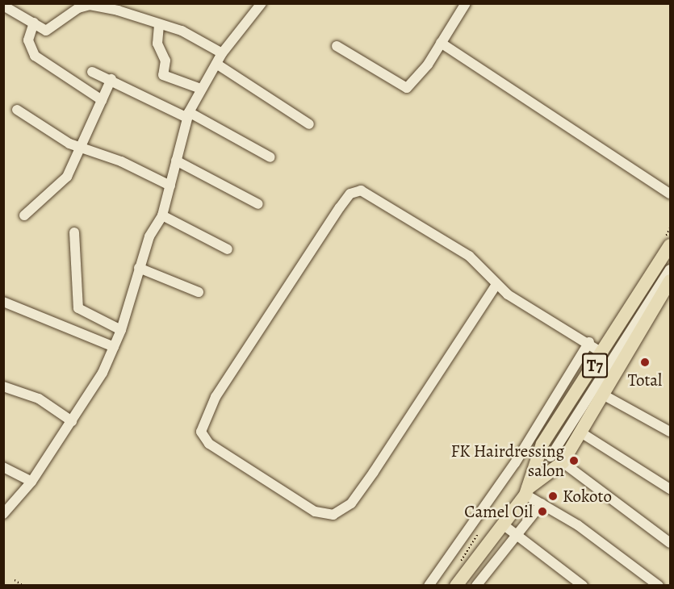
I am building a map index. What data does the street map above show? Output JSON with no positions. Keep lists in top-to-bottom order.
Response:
{
  "streets": {
    "highway": ["T7"]
  },
  "places": [
    "Total",
    "FK Hairdressing salon",
    "Kokoto",
    "Camel Oil"
  ]
}
